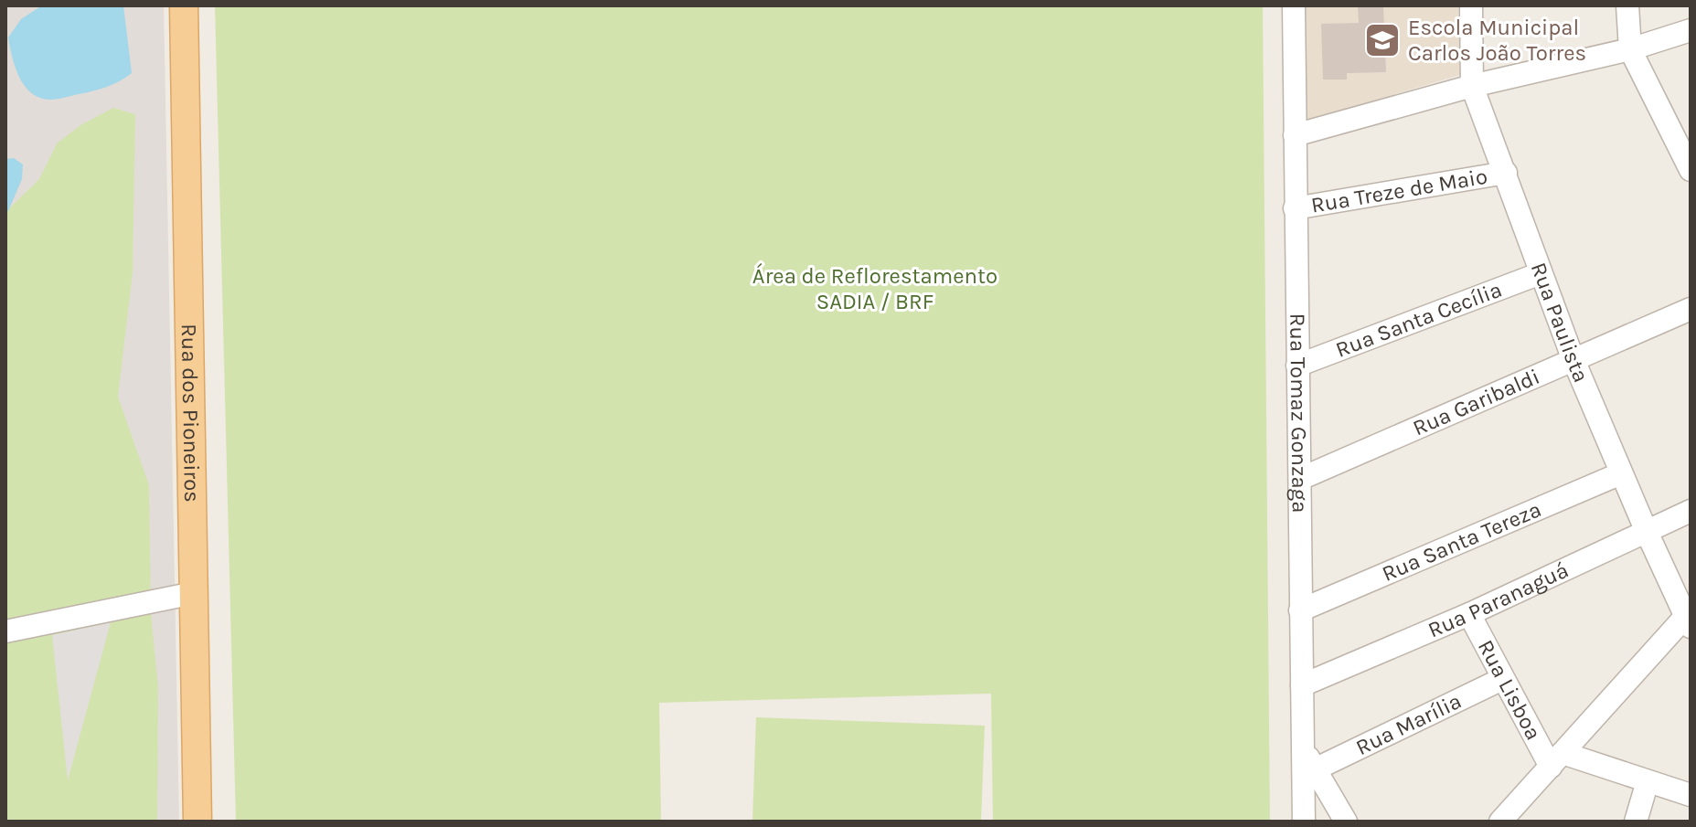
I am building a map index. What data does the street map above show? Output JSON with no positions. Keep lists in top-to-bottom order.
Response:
{
  "streets": {
    "main road": ["Rua dos Pioneiros"],
    "street": [
      "Rua Treze de Maio",
      "Rua Santa Cecília",
      "Rua Paulista",
      "Rua Garibaldi",
      "Rua Tomaz Gonzaga",
      "Rua Santa Tereza",
      "Rua Paranaguá",
      "Rua Lisboa",
      "Rua Marília"
    ]
  },
  "crossings": [
    ["Rua Treze de Maio", "Rua Paulista"],
    ["Rua Treze de Maio", "Rua Tomaz Gonzaga"],
    ["Rua Santa Cecília", "Rua Paulista"],
    ["Rua Santa Cecília", "Rua Tomaz Gonzaga"],
    ["Rua Paulista", "Rua Garibaldi"],
    ["Rua Paulista", "Rua Santa Tereza"],
    ["Rua Paulista", "Rua Paranaguá"],
    ["Rua Garibaldi", "Rua Tomaz Gonzaga"],
    ["Rua Tomaz Gonzaga", "Rua Santa Tereza"],
    ["Rua Tomaz Gonzaga", "Rua Paranaguá"],
    ["Rua Paranaguá", "Rua Lisboa"],
    ["Rua Lisboa", "Rua Marília"]
  ],
  "parks": ["Área de Reflorestamento SADIA / BRF"],
  "places": {
    "school or university": ["Escola Municipal Carlos João Torres"]
  }
}
